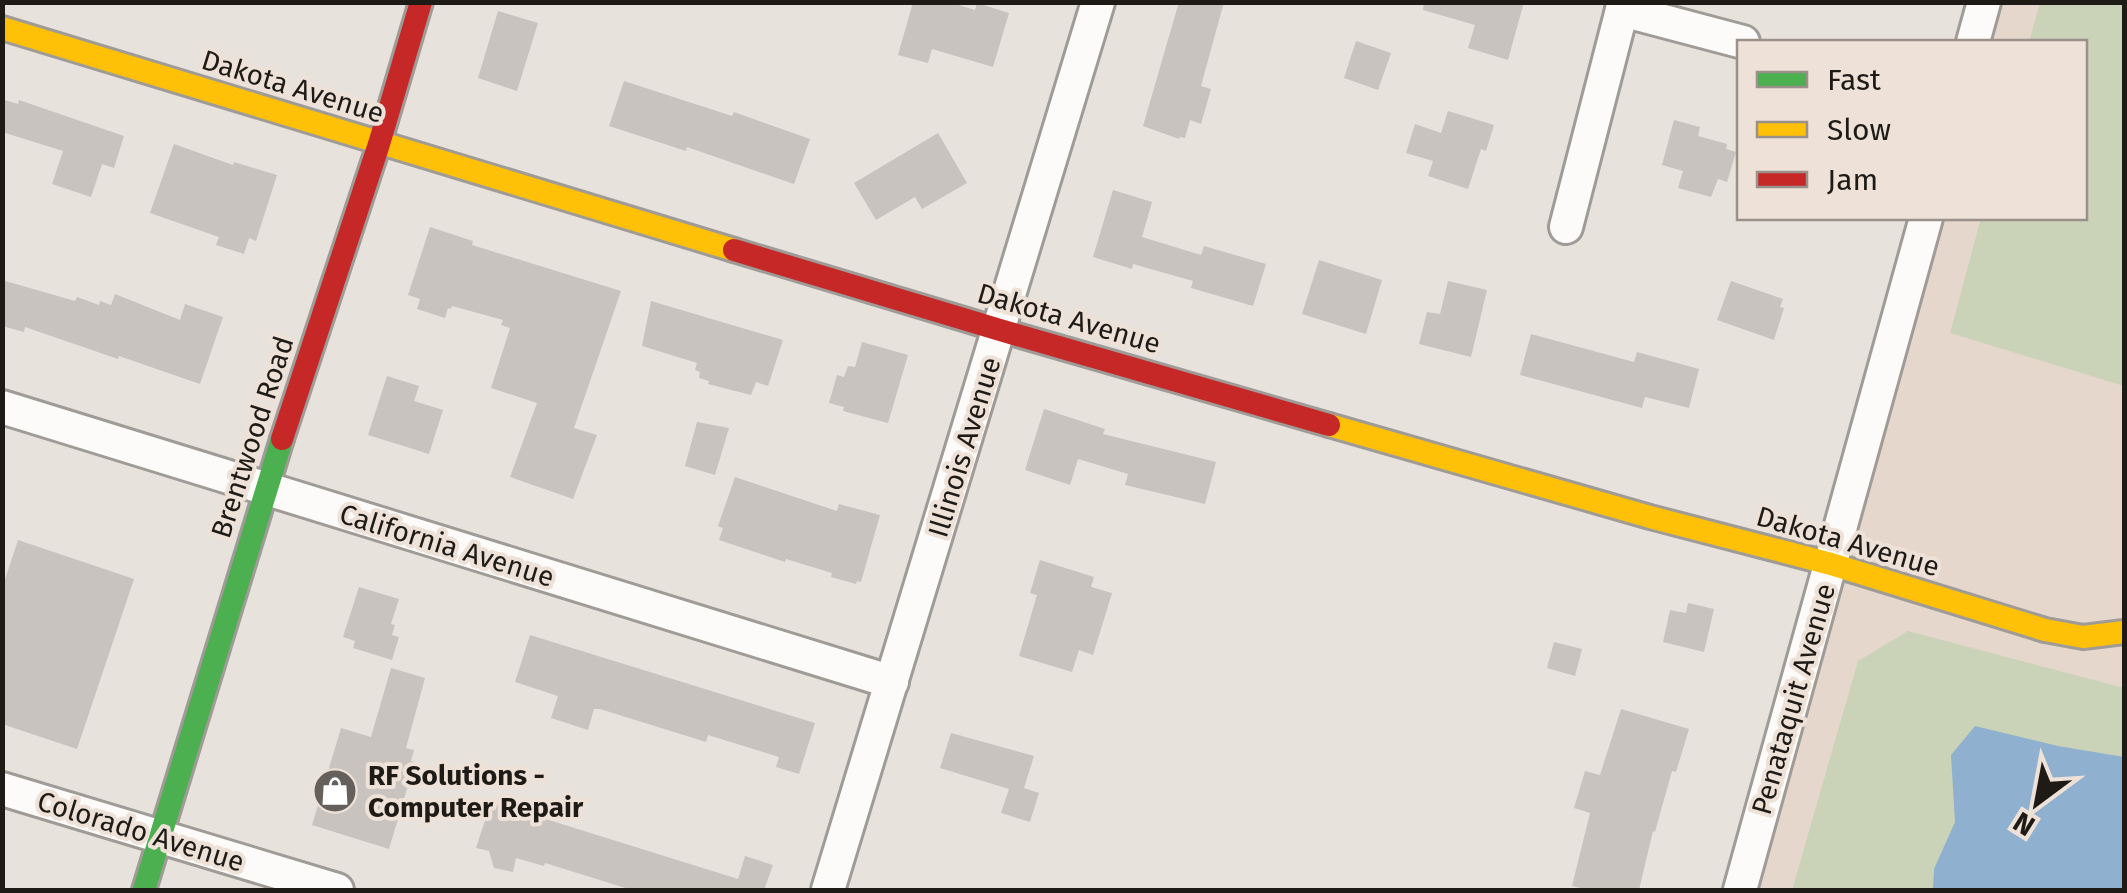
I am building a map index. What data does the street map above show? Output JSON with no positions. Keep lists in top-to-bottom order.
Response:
{
  "streets": {
    "street": [
      "Dakota Avenue",
      "Brentwood Road",
      "Illinois Avenue",
      "California Avenue",
      "Penataquit Avenue",
      "Colorado Avenue"
    ]
  },
  "crossings": [
    ["Dakota Avenue", "Brentwood Road"],
    ["Dakota Avenue", "Illinois Avenue"],
    ["Dakota Avenue", "Penataquit Avenue"],
    ["Brentwood Road", "California Avenue"],
    ["Brentwood Road", "Colorado Avenue"],
    ["Illinois Avenue", "California Avenue"]
  ],
  "places": {
    "shop": ["RF Solutions - Computer Repair"]
  },
  "legend": ["Fast", "Slow", "Jam"],
  "north": "bottom left"
}
